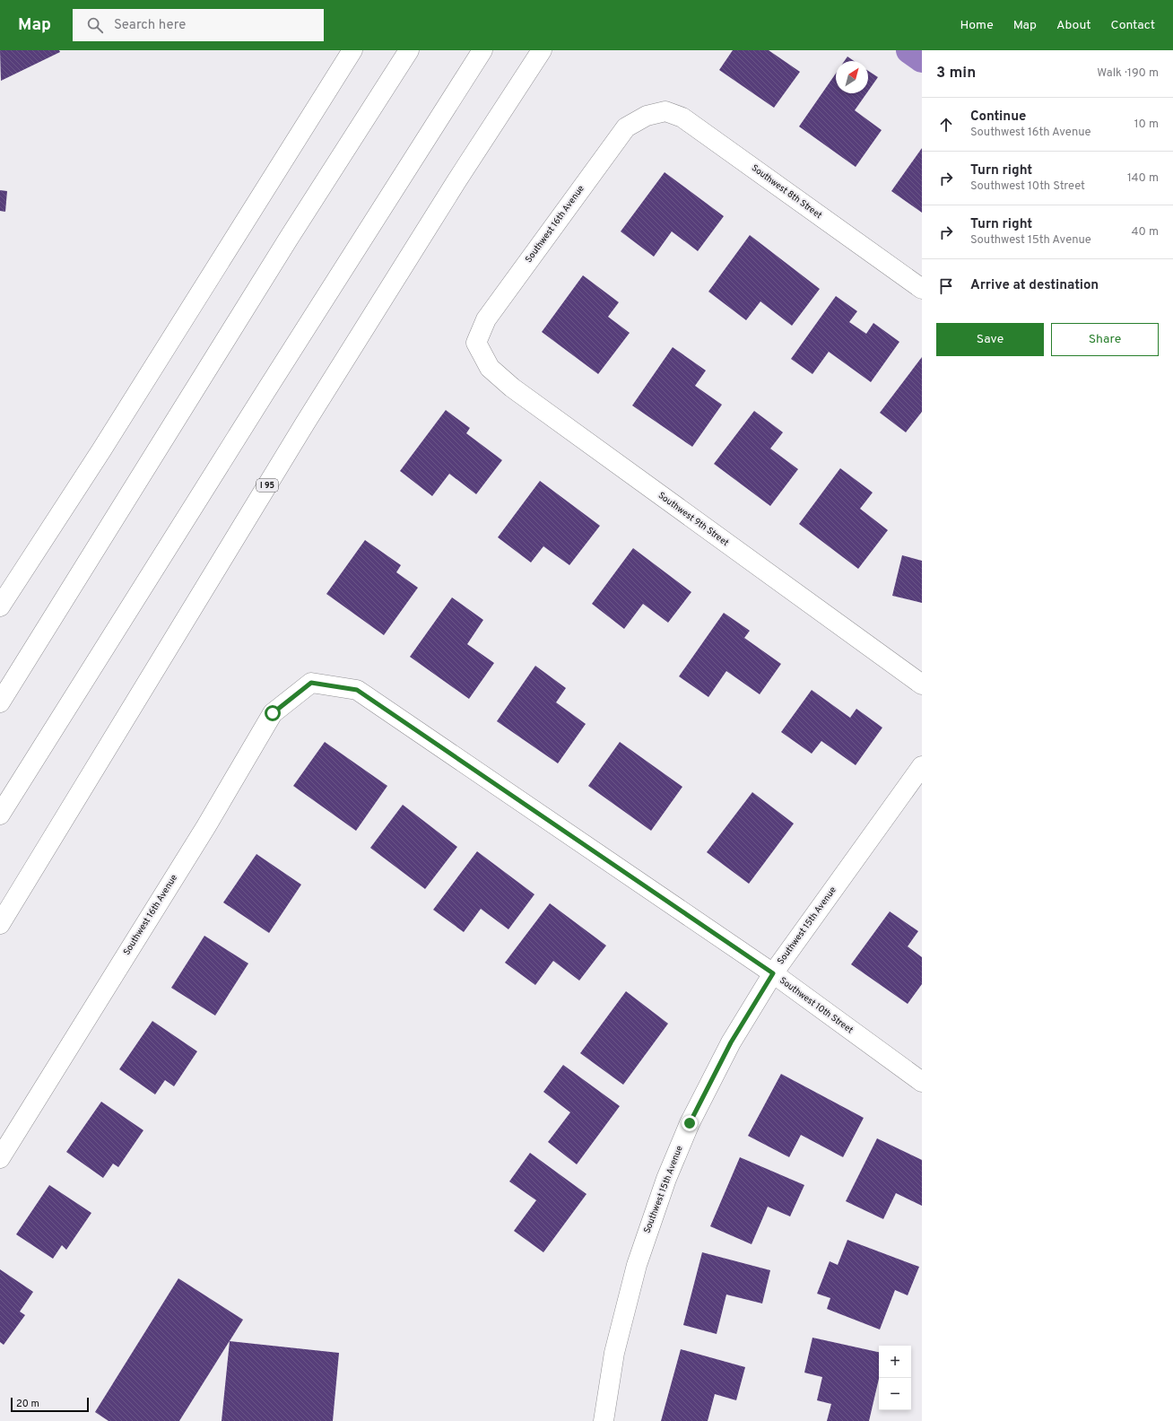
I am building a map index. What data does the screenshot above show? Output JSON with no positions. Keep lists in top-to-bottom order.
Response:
{
  "streets": {
    "main road": [
      "Southwest 8th Street",
      "Southwest 16th Avenue",
      "I 95",
      "Southwest 9th Street",
      "Southwest 15th Avenue",
      "Southwest 10th Street"
    ]
  },
  "crossings": [
    ["Southwest 8th Street", "Southwest 16th Avenue"],
    ["Southwest 16th Avenue", "Southwest 9th Street"],
    ["Southwest 16th Avenue", "Southwest 10th Street"],
    ["Southwest 15th Avenue", "Southwest 10th Street"]
  ],
  "scale_bar": "20 m",
  "north": "top right",
  "page": {
    "header": "Map",
    "search": "Search here",
    "nav": [
      "Home",
      "Map",
      "About",
      "Contact"
    ],
    "heading": ["3 min", "Walk · 190 m"],
    "list": [
      ["Continue", "Southwest 16th Avenue", "10 m"],
      ["Turn right", "Southwest 10th Street", "140 m"],
      ["Turn right", "Southwest 15th Avenue", "40 m"],
      "Arrive at destination"
    ],
    "buttons": ["Save", "Share"],
    "map_buttons": ["+", "−"],
    "scale": "20 m"
  }
}
